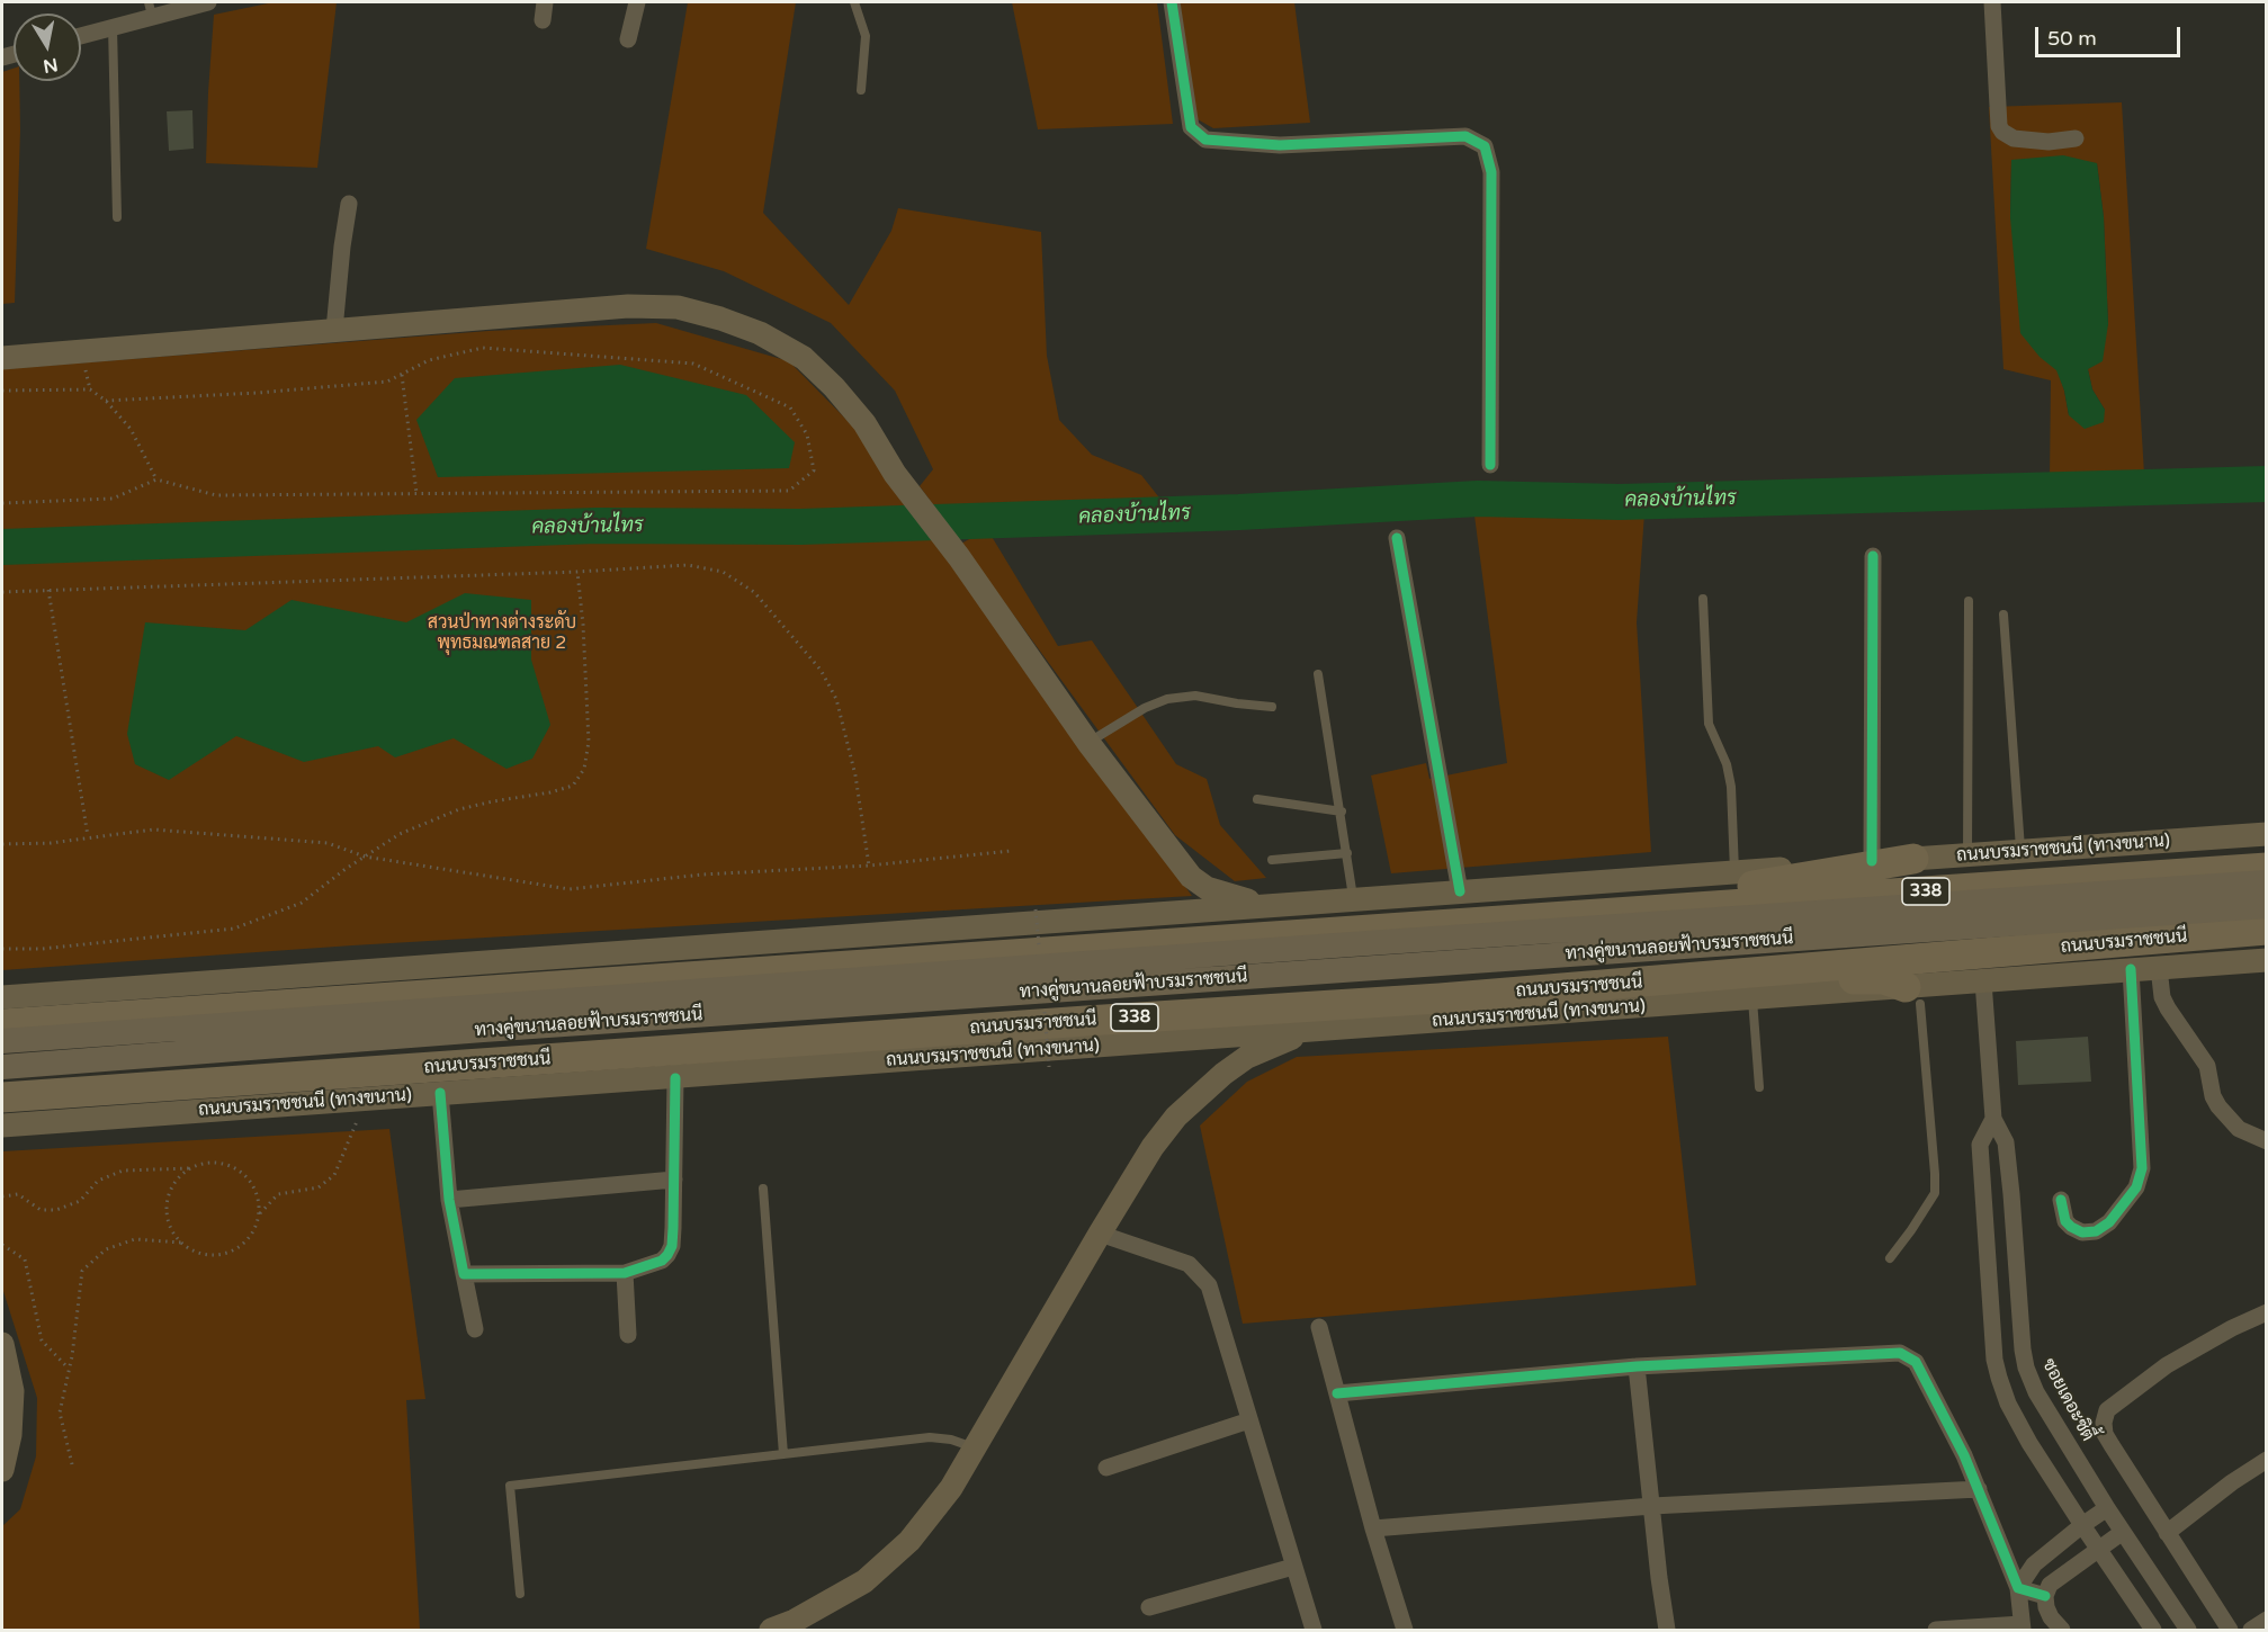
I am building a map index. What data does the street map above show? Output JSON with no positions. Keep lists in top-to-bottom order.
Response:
{
  "streets": {
    "highway": ["338", "ถนนบรมราชชนนี"],
    "main road": ["ถนนบรมราชชนนี (ทางขนาน)", "ทางคู่ขนานลอยฟ้าบรมราชชนนี"],
    "street": ["ซอยเดอะซิตี้"]
  },
  "crossings": [
    ["ถนนบรมราชชนนี (ทางขนาน)", "ซอยเดอะซิตี้"]
  ],
  "water": ["คลองบ้านไทร"],
  "parks": ["สวนป่าทางต่างระดับ พุทธมณฑลสาย 2"],
  "scale_bar": "50 m",
  "north": "bottom"
}
